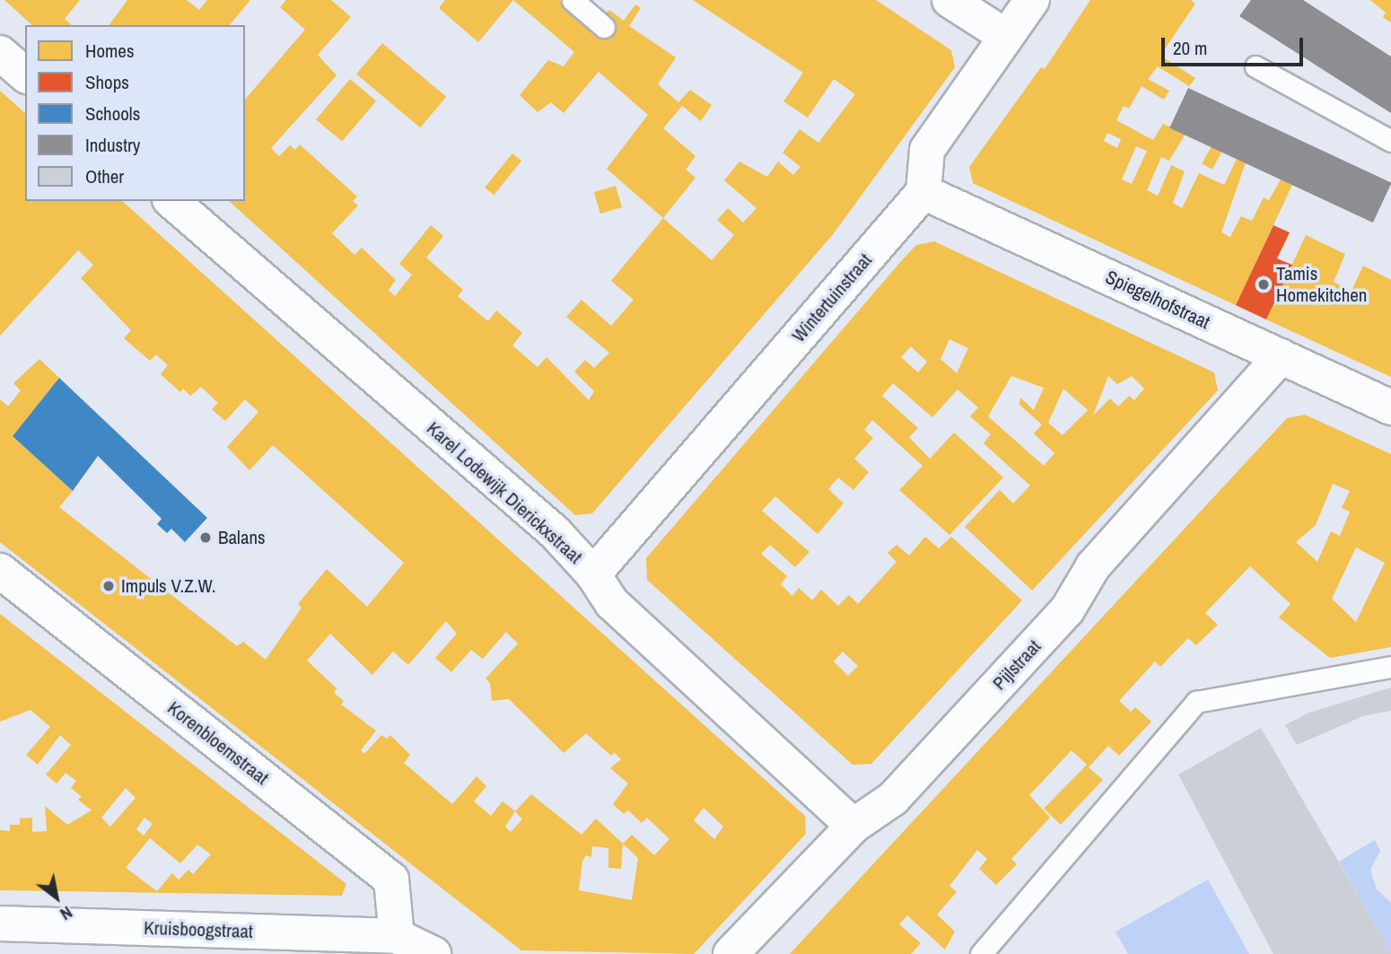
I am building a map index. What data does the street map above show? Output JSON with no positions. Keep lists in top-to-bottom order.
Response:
{
  "streets": {
    "street": [
      "Wintertuinstraat",
      "Spiegelhofstraat",
      "Karel Lodewijk Dierickxstraat",
      "Pijlstraat",
      "Korenbloemstraat",
      "Kruisboogstraat"
    ]
  },
  "crossings": [
    ["Wintertuinstraat", "Spiegelhofstraat"],
    ["Wintertuinstraat", "Karel Lodewijk Dierickxstraat"],
    ["Spiegelhofstraat", "Pijlstraat"],
    ["Karel Lodewijk Dierickxstraat", "Pijlstraat"],
    ["Korenbloemstraat", "Kruisboogstraat"]
  ],
  "places": ["Tamis Homekitchen", "Balans", "Impuls V.Z.W."],
  "legend": [
    "Homes",
    "Shops",
    "Schools",
    "Industry",
    "Other"
  ],
  "scale_bar": "20 m",
  "north": "bottom right"
}
